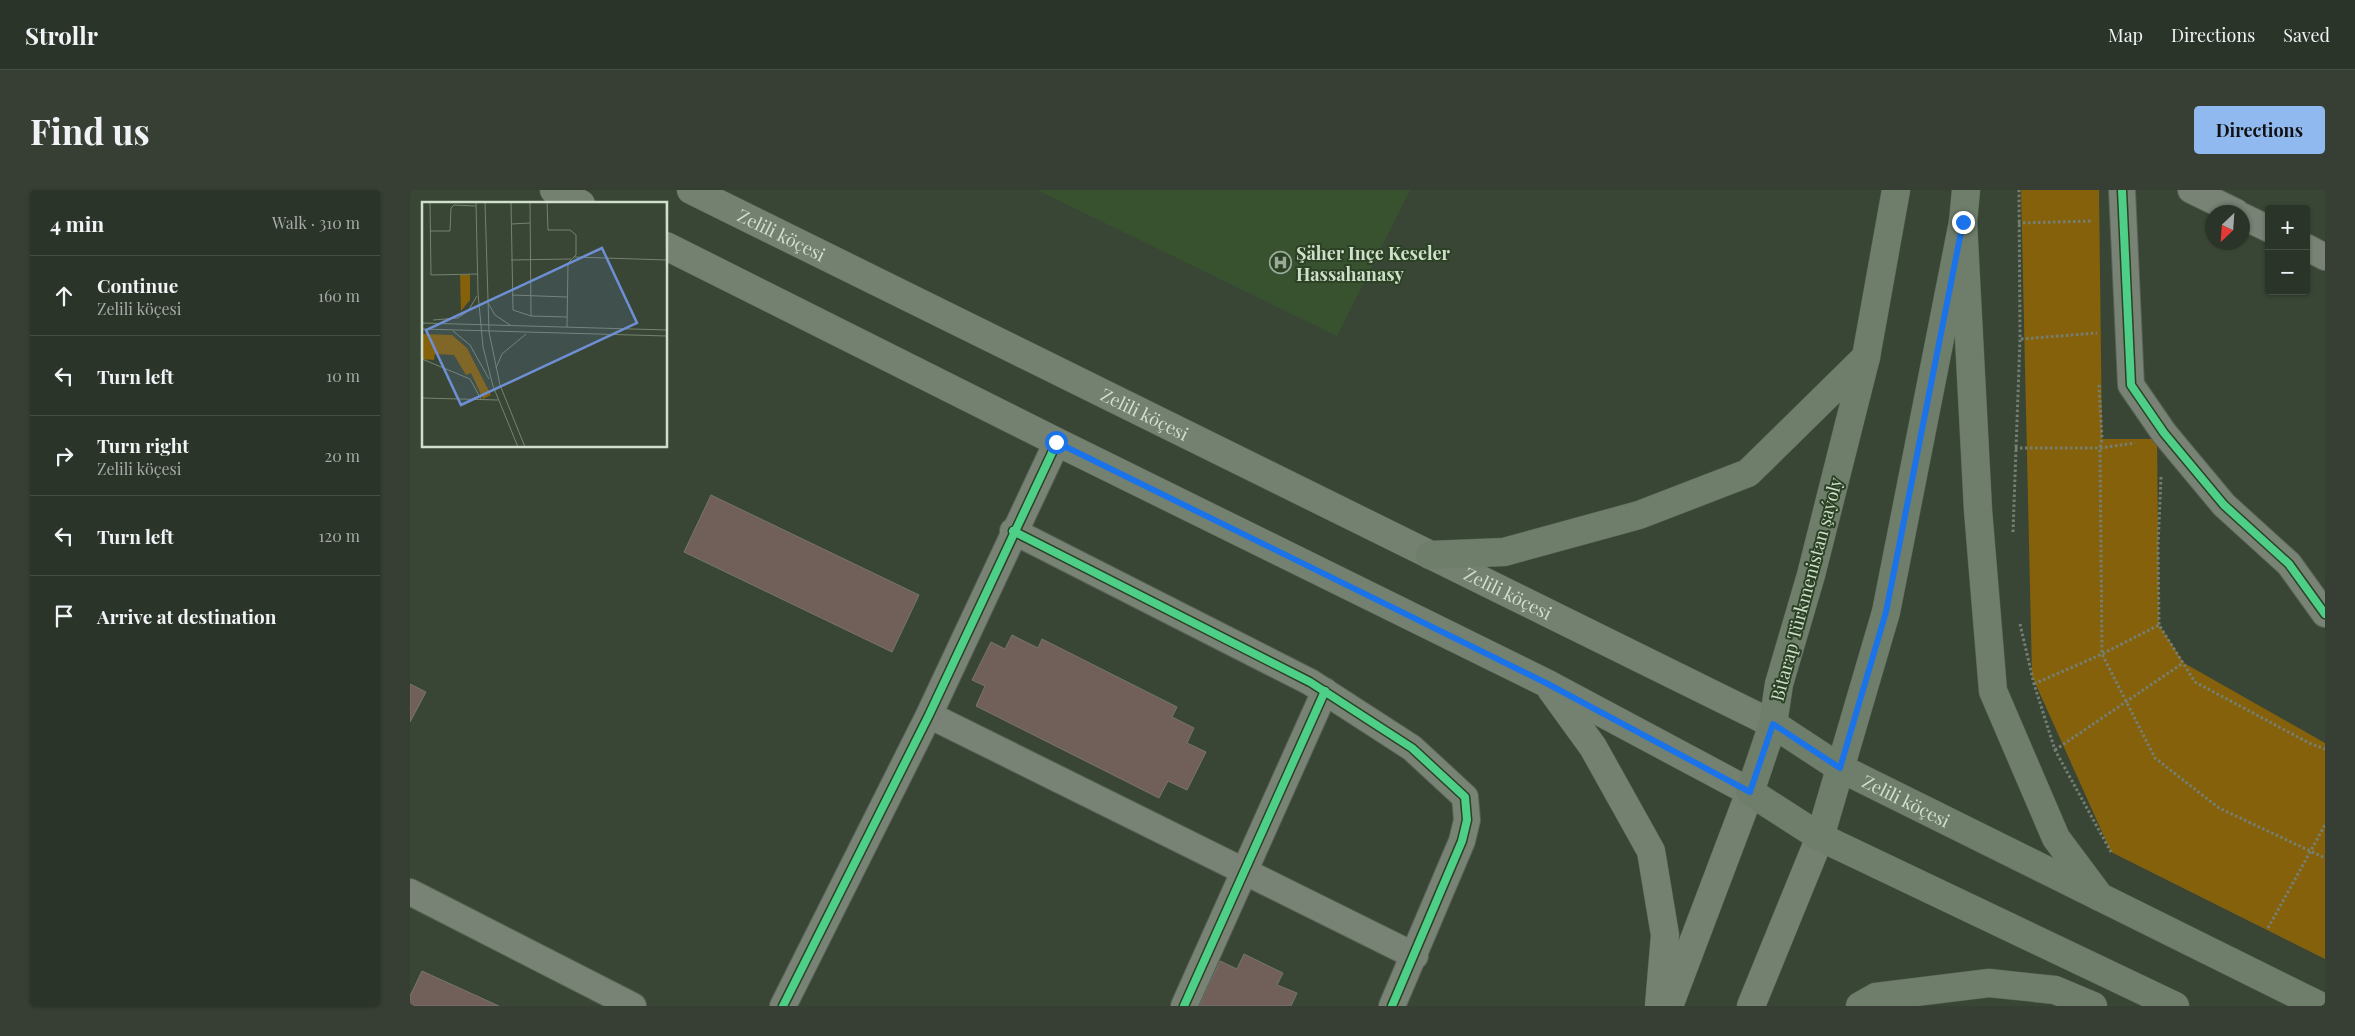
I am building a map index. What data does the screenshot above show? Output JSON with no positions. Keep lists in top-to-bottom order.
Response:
{
  "streets": {
    "main road": ["Zelili köçesi", "Bitarap Türkmenistan şaýoly"]
  },
  "crossings": [
    ["Zelili köçesi", "Bitarap Türkmenistan şaýoly"]
  ],
  "places": {
    "hospital": ["Şäher Inçe Keseler Hassahanasy"]
  },
  "north": "bottom left",
  "page": {
    "header": "Strollr",
    "nav": ["Map", "Directions", "Saved"],
    "buttons": "Directions",
    "title": "Find us",
    "heading": ["4 min", "Walk · 310 m"],
    "map_buttons": ["+", "−"],
    "list": [
      ["Continue", "Zelili köçesi", "160 m"],
      ["Turn left", "10 m"],
      ["Turn right", "Zelili köçesi", "20 m"],
      ["Turn left", "120 m"],
      "Arrive at destination"
    ]
  }
}
